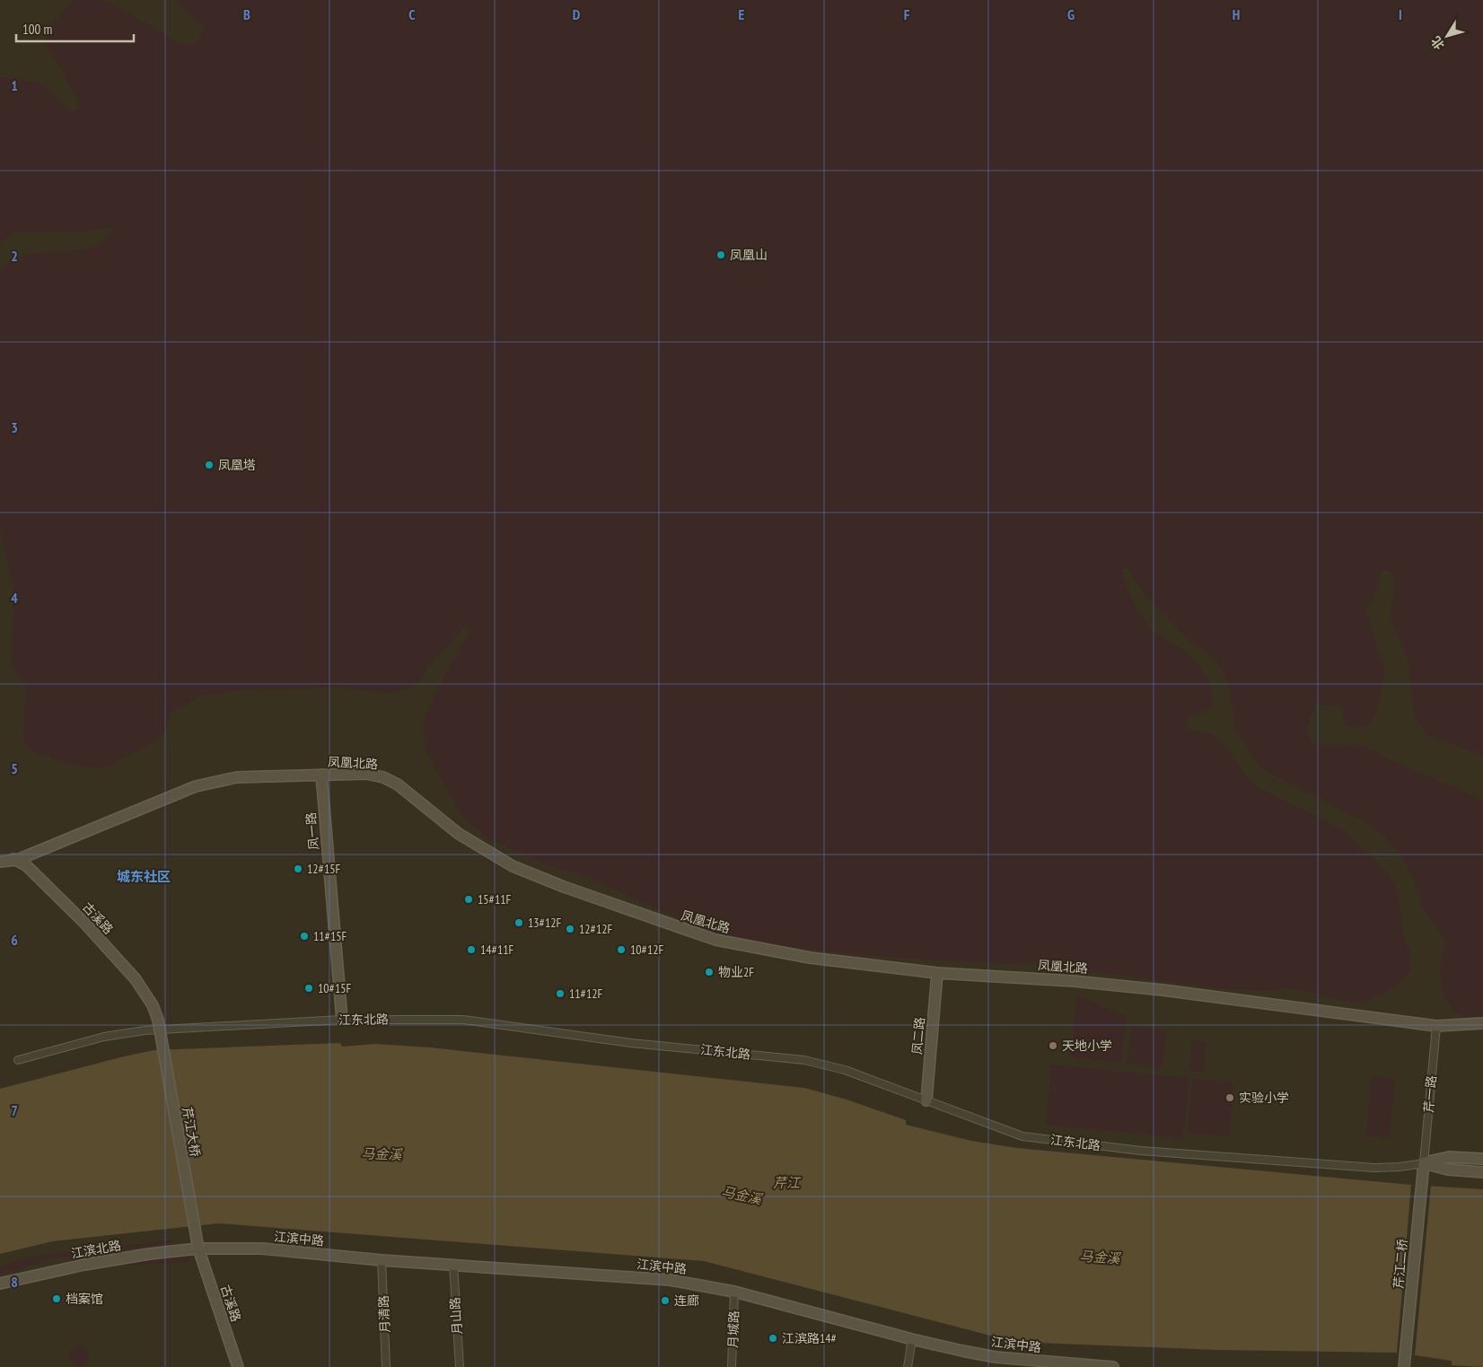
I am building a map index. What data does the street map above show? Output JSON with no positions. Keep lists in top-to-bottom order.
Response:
{
  "streets": {
    "main road": [
      "凤凰北路",
      "凤一路",
      "古溪路",
      "凤二路",
      "芹江大桥",
      "江滨中路",
      "江滨北路",
      "芹江二桥"
    ],
    "street": [
      "江东北路",
      "芹一路",
      "月清路",
      "月山路",
      "月城路"
    ]
  },
  "crossings": [
    ["凤凰北路", "凤一路"],
    ["凤凰北路", "古溪路"],
    ["凤凰北路", "凤二路"],
    ["凤凰北路", "芹一路"],
    ["凤一路", "江东北路"],
    ["古溪路", "芹江大桥"],
    ["古溪路", "江滨中路"],
    ["古溪路", "江滨北路"],
    ["江东北路", "凤二路"],
    ["江东北路", "芹一路"],
    ["江东北路", "芹江二桥"],
    ["芹一路", "芹江二桥"],
    ["芹江大桥", "江滨中路"],
    ["芹江大桥", "江滨北路"],
    ["江滨中路", "江滨北路"],
    ["江滨中路", "月清路"],
    ["江滨中路", "月山路"],
    ["江滨中路", "月城路"]
  ],
  "districts": ["城东社区"],
  "water": ["马金溪", "芹江"],
  "places": [
    "凤凰山",
    "凤凰塔",
    "12#15F",
    "15#11F",
    "13#12F",
    "12#12F",
    "11#15F",
    "14#11F",
    "10#12F",
    "物业2F",
    "10#15F",
    "11#12F",
    "天地小学",
    "实验小学",
    "档案馆",
    "连廊",
    "江滨路14#"
  ],
  "scale_bar": "100 m",
  "north": "bottom left",
  "grid": {
    "columns": [
      "B",
      "C",
      "D",
      "E",
      "F",
      "G",
      "H",
      "I"
    ],
    "rows": [
      "1",
      "2",
      "3",
      "4",
      "5",
      "6",
      "7",
      "8"
    ]
  }
}
